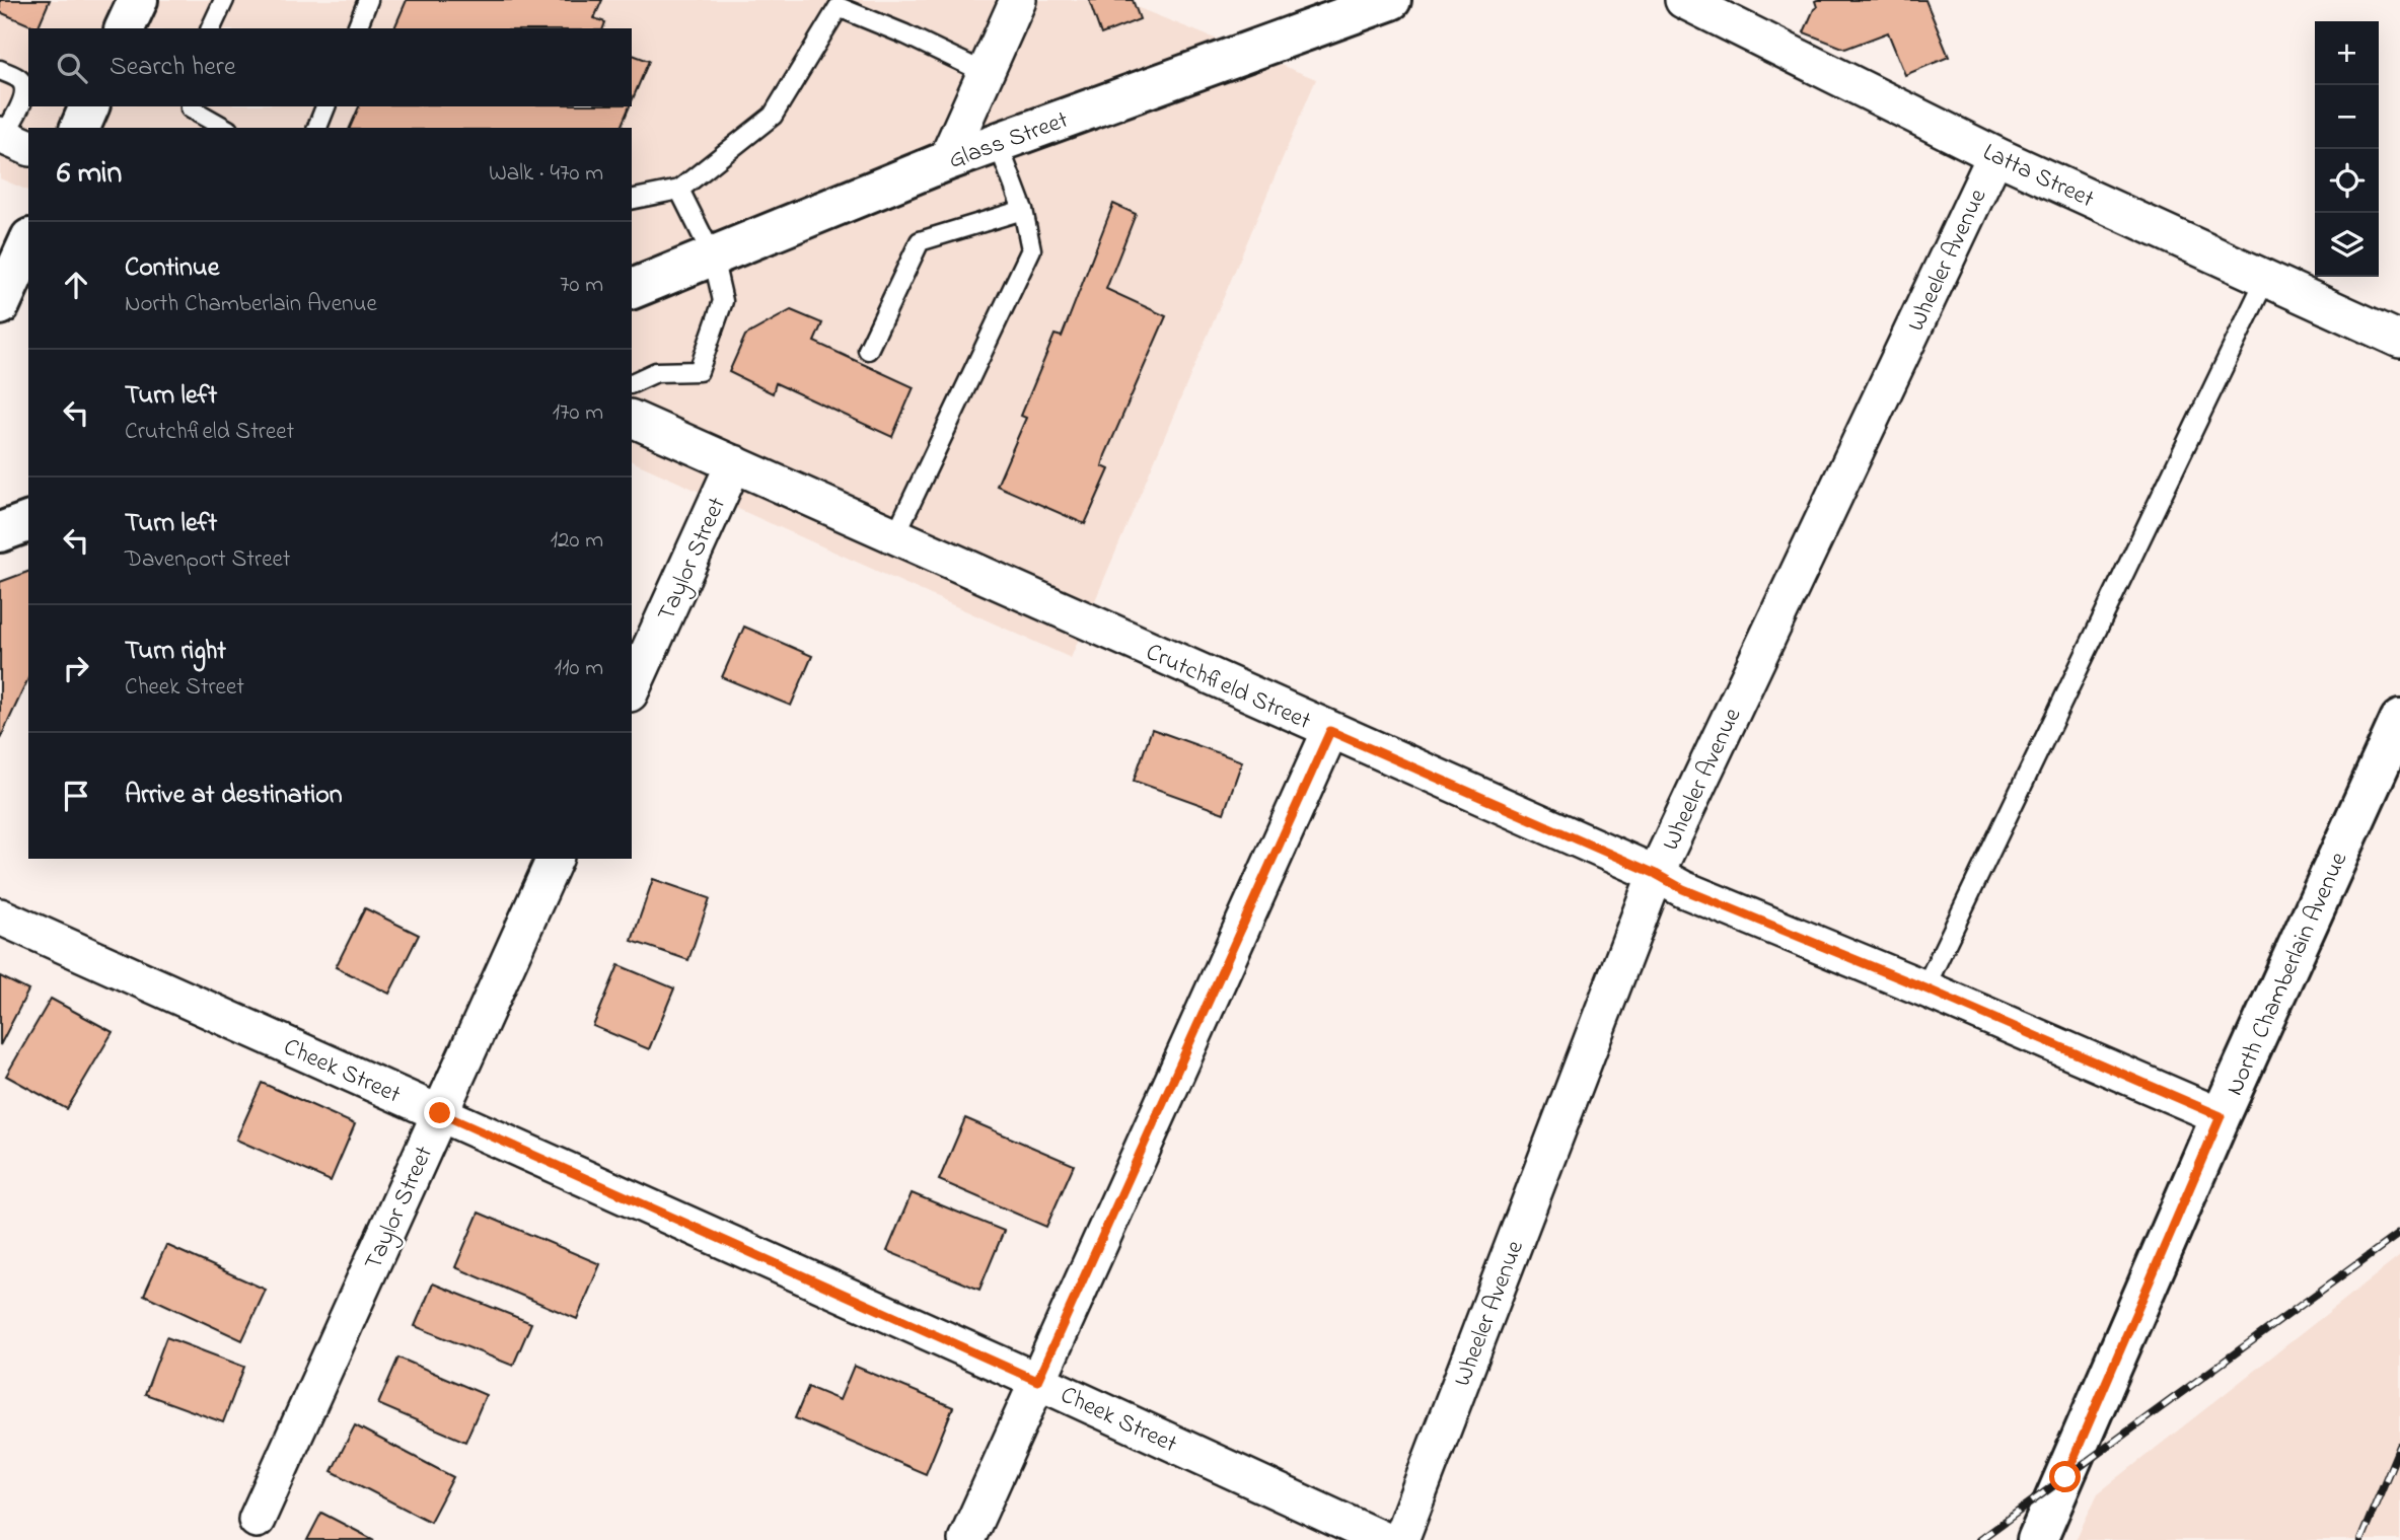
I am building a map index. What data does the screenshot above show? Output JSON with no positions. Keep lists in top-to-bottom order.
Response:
{
  "streets": {
    "street": [
      "Glass Street",
      "Latta Street",
      "Wheeler Avenue",
      "Taylor Street",
      "Crutchfield Street",
      "North Chamberlain Avenue",
      "Cheek Street"
    ]
  },
  "crossings": [
    ["Latta Street", "Wheeler Avenue"],
    ["Wheeler Avenue", "Crutchfield Street"],
    ["Taylor Street", "Crutchfield Street"],
    ["Taylor Street", "Cheek Street"],
    ["Crutchfield Street", "North Chamberlain Avenue"]
  ],
  "page": {
    "map_buttons": ["+", "−"],
    "search": "Search here",
    "heading": ["6 min", "Walk · 470 m"],
    "list": [
      ["Continue", "North Chamberlain Avenue", "70 m"],
      ["Turn left", "Crutchfield Street", "170 m"],
      ["Turn left", "Davenport Street", "120 m"],
      ["Turn right", "Cheek Street", "110 m"],
      "Arrive at destination"
    ]
  }
}
